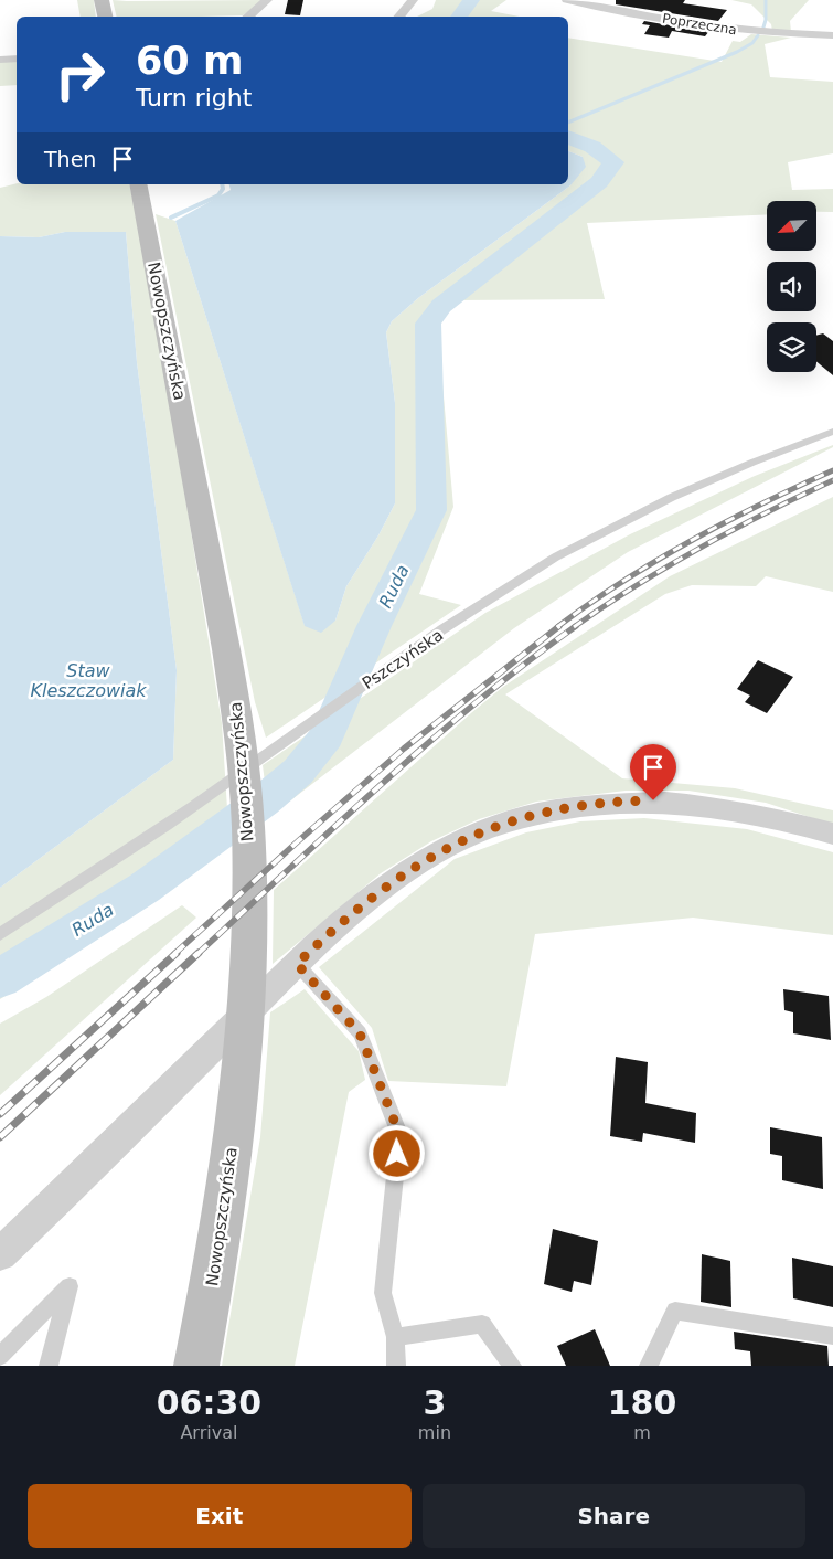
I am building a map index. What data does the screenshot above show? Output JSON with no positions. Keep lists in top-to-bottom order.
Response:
{
  "streets": {
    "main road": ["Nowopszczyńska"],
    "street": ["Poprzeczna"],
    "lane": ["Pszczyńska"]
  },
  "water": ["Ruda", "Staw Kleszczowiak"],
  "north": "bottom left",
  "page": {
    "turn": ["60 m", "Turn right"],
    "then": "Then",
    "eta": [
      "06:30",
      "Arrival",
      "3",
      "min",
      "180",
      "m"
    ],
    "buttons": ["Exit", "Share"]
  }
}
